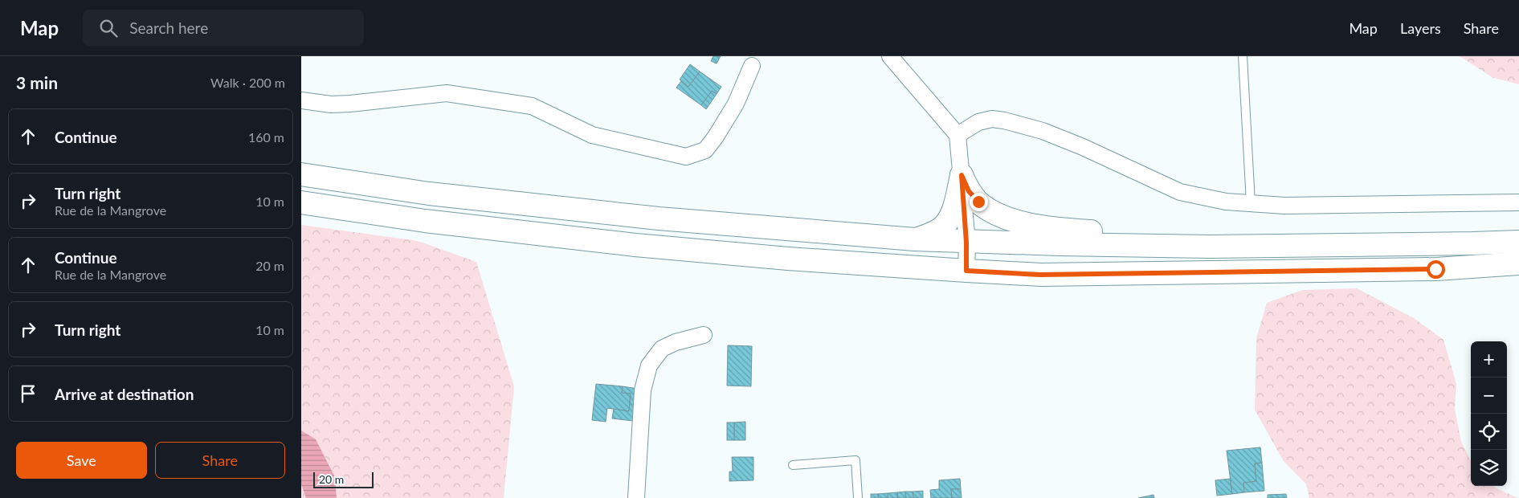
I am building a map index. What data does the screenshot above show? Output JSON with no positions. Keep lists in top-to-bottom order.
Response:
{
  "scale_bar": "20 m",
  "page": {
    "header": "Map",
    "search": "Search here",
    "nav": ["Map", "Layers", "Share"],
    "heading": ["3 min", "Walk · 200 m"],
    "list": [
      ["Continue", "160 m"],
      ["Turn right", "Rue de la Mangrove", "10 m"],
      ["Continue", "Rue de la Mangrove", "20 m"],
      ["Turn right", "10 m"],
      "Arrive at destination"
    ],
    "map_buttons": ["+", "−"],
    "buttons": ["Save", "Share"],
    "scale": "20 m"
  }
}
